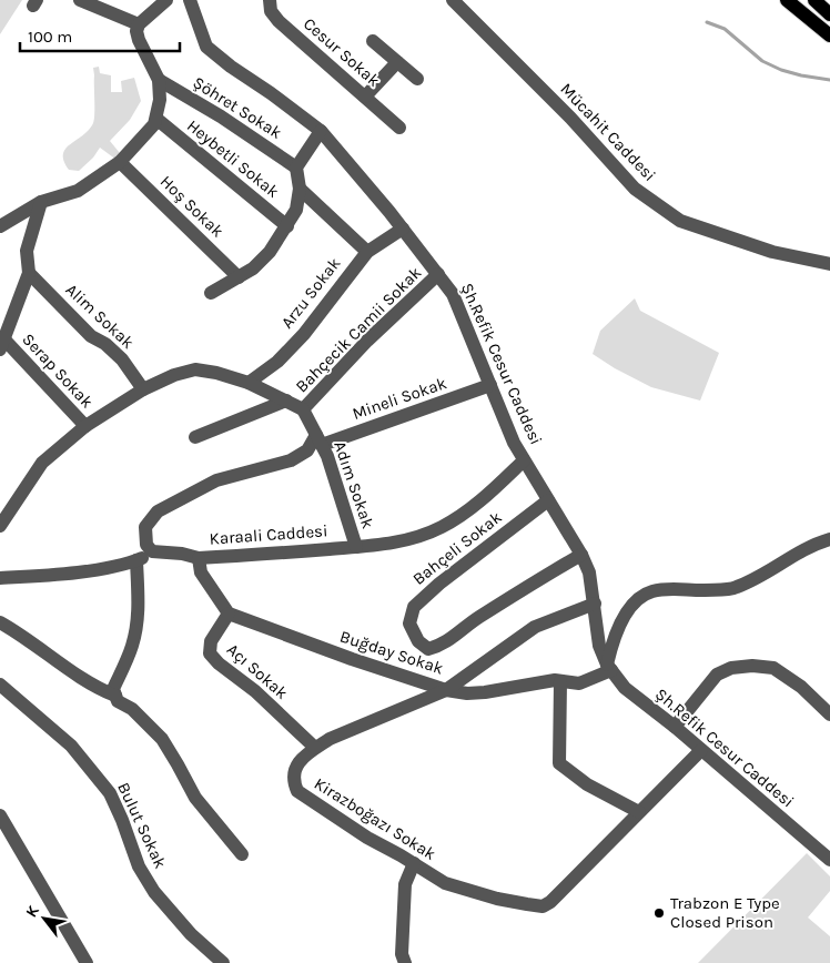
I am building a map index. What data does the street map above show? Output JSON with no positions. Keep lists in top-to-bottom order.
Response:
{
  "streets": {
    "street": [
      "Cesur Sokak",
      "Şöhret Sokak",
      "Mücahit Caddesi",
      "Heybetli Sokak",
      "Hoş Sokak",
      "Arzu Sokak",
      "Alim Sokak",
      "Bahçecik Camii Sokak",
      "Şh.Refik Cesur Caddesi",
      "Serap Sokak",
      "Mineli Sokak",
      "Adım Sokak",
      "Karaali Caddesi",
      "Bahçeli Sokak",
      "Buğday Sokak",
      "Açı Sokak",
      "Kirazboğazı Sokak",
      "Bulut Sokak"
    ]
  },
  "crossings": [
    ["Arzu Sokak", "Şh.Refik Cesur Caddesi"],
    ["Bahçecik Camii Sokak", "Şh.Refik Cesur Caddesi"],
    ["Şh.Refik Cesur Caddesi", "Mineli Sokak"],
    ["Şh.Refik Cesur Caddesi", "Karaali Caddesi"],
    ["Şh.Refik Cesur Caddesi", "Bahçeli Sokak"],
    ["Şh.Refik Cesur Caddesi", "Buğday Sokak"],
    ["Şh.Refik Cesur Caddesi", "Kirazboğazı Sokak"],
    ["Mineli Sokak", "Adım Sokak"],
    ["Adım Sokak", "Karaali Caddesi"],
    ["Buğday Sokak", "Açı Sokak"],
    ["Buğday Sokak", "Kirazboğazı Sokak"],
    ["Açı Sokak", "Kirazboğazı Sokak"]
  ],
  "places": ["Trabzon E Type Closed Prison"],
  "scale_bar": "100 m",
  "north": "top left"
}
